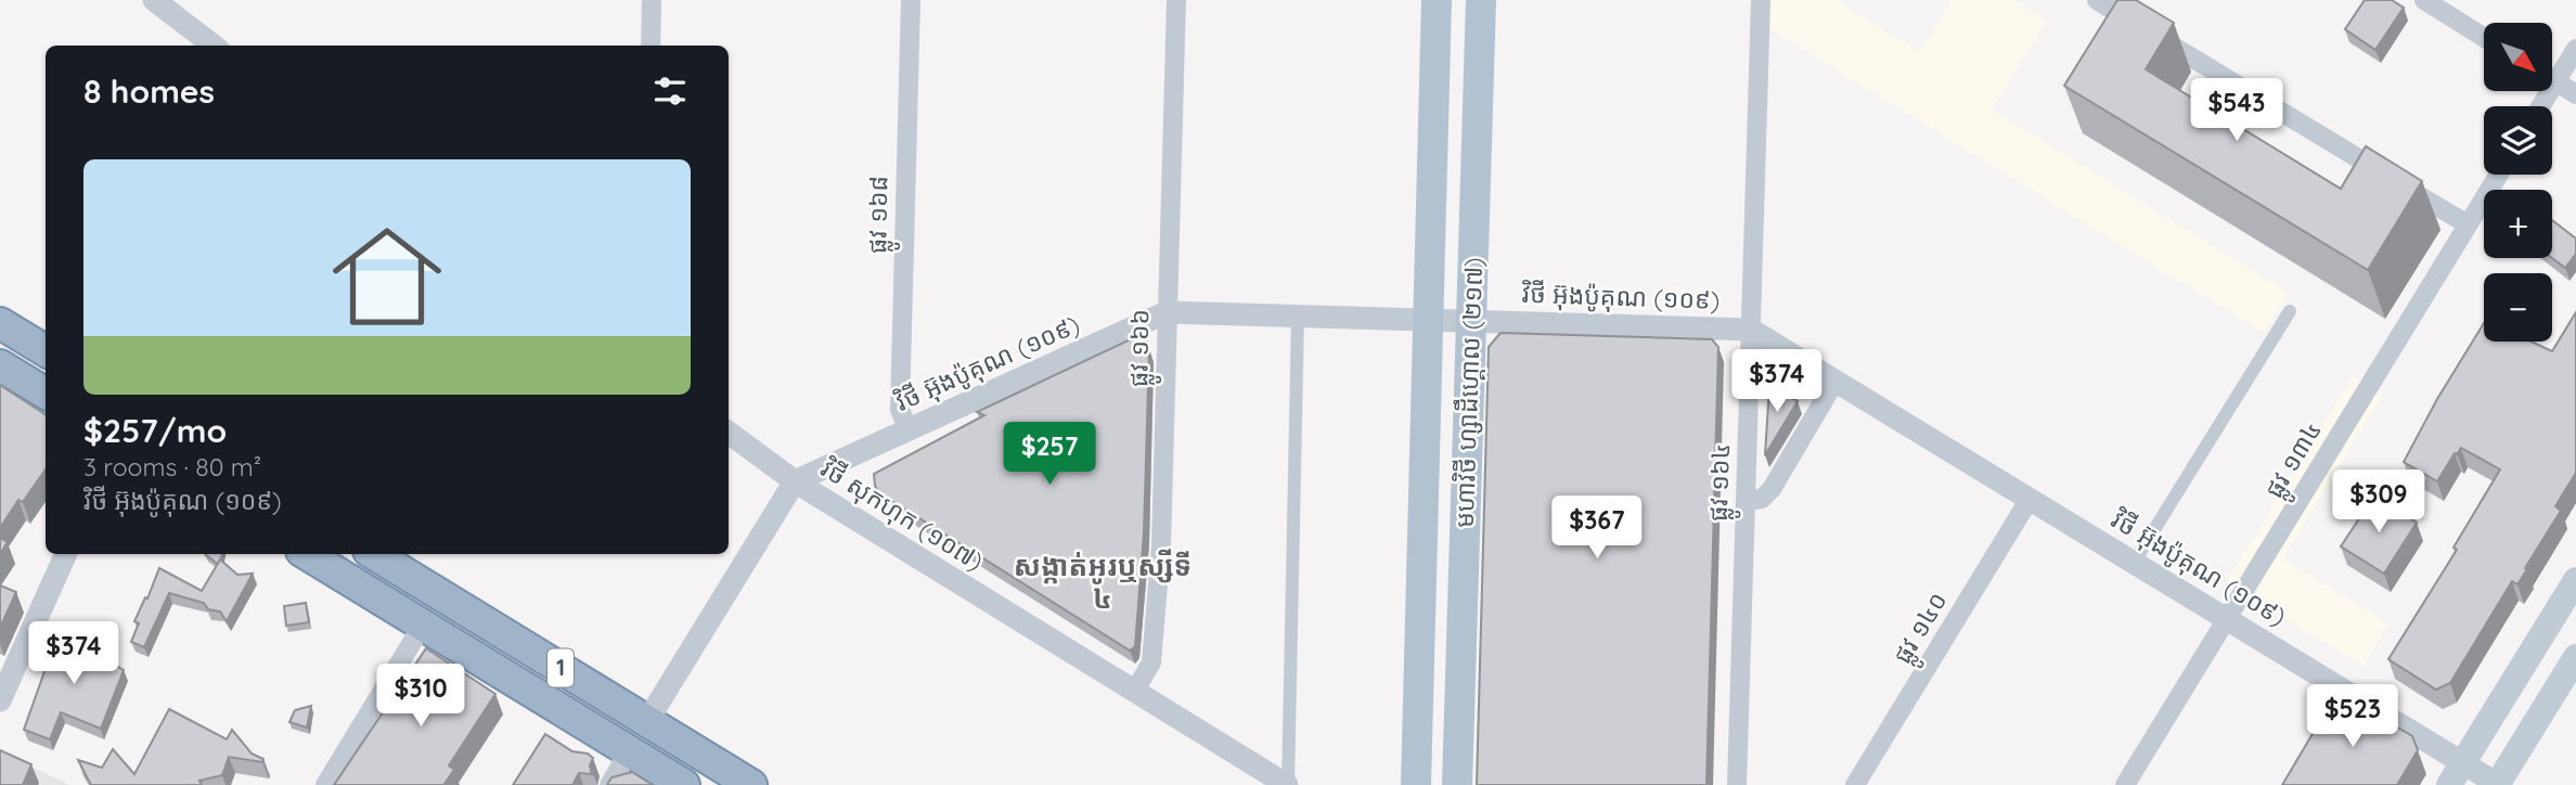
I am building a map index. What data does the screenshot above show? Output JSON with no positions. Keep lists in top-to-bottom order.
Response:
{
  "streets": {
    "highway": ["1"],
    "main road": ["មហាវិថី ហ្សាដឹហ្គោល (២១៧)"],
    "street": [
      "ផ្លូវ ១៦៨",
      "វិថី អ៊ុងប៉ូគុណ (១០៩)",
      "ផ្លូវ ១៦៦",
      "ផ្លូវ ១៣៤",
      "ផ្លូវ ១៦៤",
      "វិថី សុកហុក (១០៧)",
      "ផ្លូវ ១៤០"
    ]
  },
  "crossings": [
    ["ផ្លូវ ១៦៨", "វិថី អ៊ុងប៉ូគុណ (១០៩)"],
    ["វិថី អ៊ុងប៉ូគុណ (១០៩)", "ផ្លូវ ១៦៦"],
    ["វិថី អ៊ុងប៉ូគុណ (១០៩)", "មហាវិថី ហ្សាដឹហ្គោល (២១៧)"],
    ["វិថី អ៊ុងប៉ូគុណ (១០៩)", "ផ្លូវ ១៣៤"],
    ["វិថី អ៊ុងប៉ូគុណ (១០៩)", "ផ្លូវ ១៦៤"],
    ["វិថី អ៊ុងប៉ូគុណ (១០៩)", "វិថី សុកហុក (១០៧)"],
    ["វិថី អ៊ុងប៉ូគុណ (១០៩)", "ផ្លូវ ១៤០"],
    ["ផ្លូវ ១៦៦", "វិថី សុកហុក (១០៧)"]
  ],
  "districts": ["សង្កាត់អូរឬស្សីទី ៤"],
  "north": "bottom right",
  "page": {
    "map_buttons": ["+", "−"],
    "heading": "8 homes",
    "price": [
      "$543",
      "$374",
      "$257",
      "$309",
      "$367",
      "$374",
      "$310",
      "$523"
    ],
    "list": [
      {
        "name": "$257/mo",
        "note": "3 rooms · 80 m² · វិថី អ៊ុងប៉ូគុណ (១០៩)"
      }
    ]
  }
}
